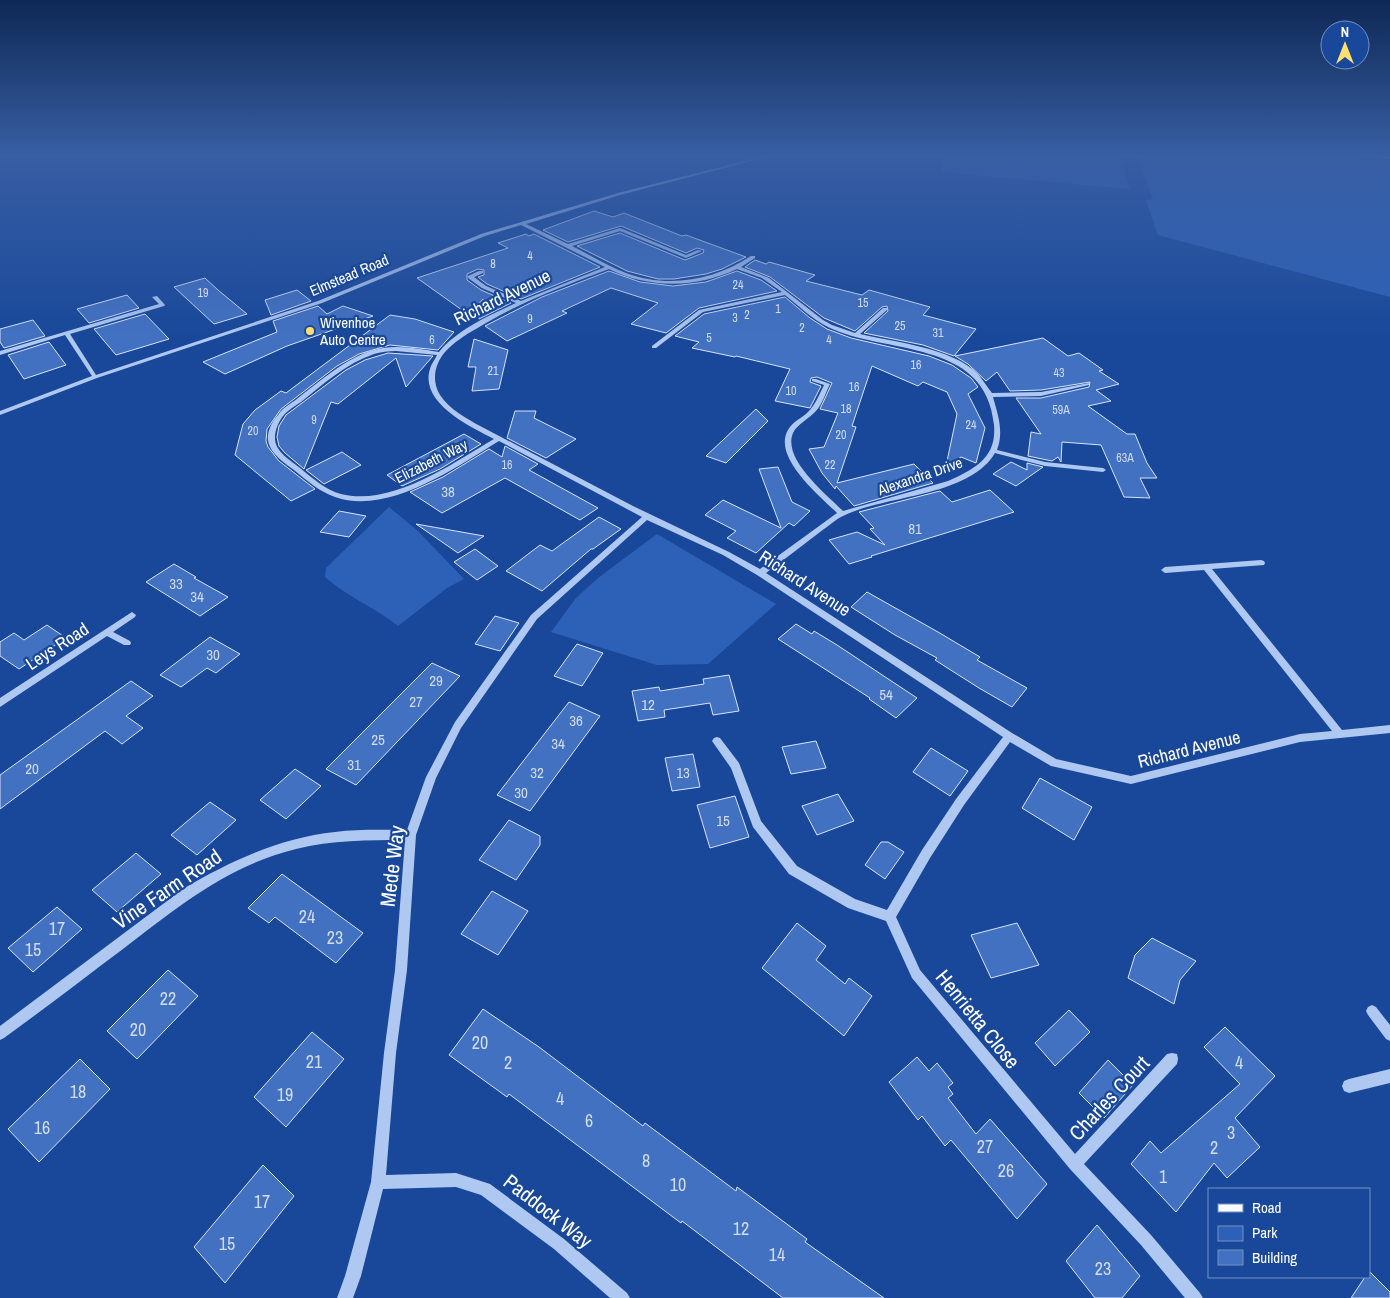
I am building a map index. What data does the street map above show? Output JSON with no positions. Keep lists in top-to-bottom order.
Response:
{
  "streets": {
    "street": [
      "Elmstead Road",
      "Richard Avenue",
      "Elizabeth Way",
      "Alexandra Drive",
      "Leys Road",
      "Mede Way",
      "Vine Farm Road",
      "Henrietta Close",
      "Charles Court",
      "Paddock Way"
    ]
  },
  "crossings": [
    ["Richard Avenue", "Elizabeth Way"],
    ["Richard Avenue", "Alexandra Drive"],
    ["Richard Avenue", "Mede Way"],
    ["Mede Way", "Vine Farm Road"],
    ["Mede Way", "Paddock Way"],
    ["Henrietta Close", "Charles Court"]
  ],
  "places": ["Wivenhoe Auto Centre"],
  "house_numbers": [
    "4",
    "8",
    "24",
    "19",
    "15",
    "1",
    "2",
    "3",
    "9",
    "25",
    "2",
    "31",
    "5",
    "6",
    "4",
    "16",
    "21",
    "43",
    "16",
    "10",
    "18",
    "59A",
    "9",
    "24",
    "20",
    "20",
    "63A",
    "16",
    "22",
    "38",
    "81",
    "33",
    "34",
    "30",
    "29",
    "54",
    "27",
    "12",
    "36",
    "25",
    "34",
    "31",
    "20",
    "32",
    "13",
    "30",
    "15",
    "24",
    "17",
    "23",
    "15",
    "22",
    "20",
    "20",
    "21",
    "2",
    "4",
    "18",
    "19",
    "4",
    "6",
    "16",
    "3",
    "27",
    "2",
    "8",
    "26",
    "1",
    "10",
    "17",
    "12",
    "15",
    "14",
    "23"
  ],
  "legend": ["Road", "Park", "Building"],
  "north": "top"
}
